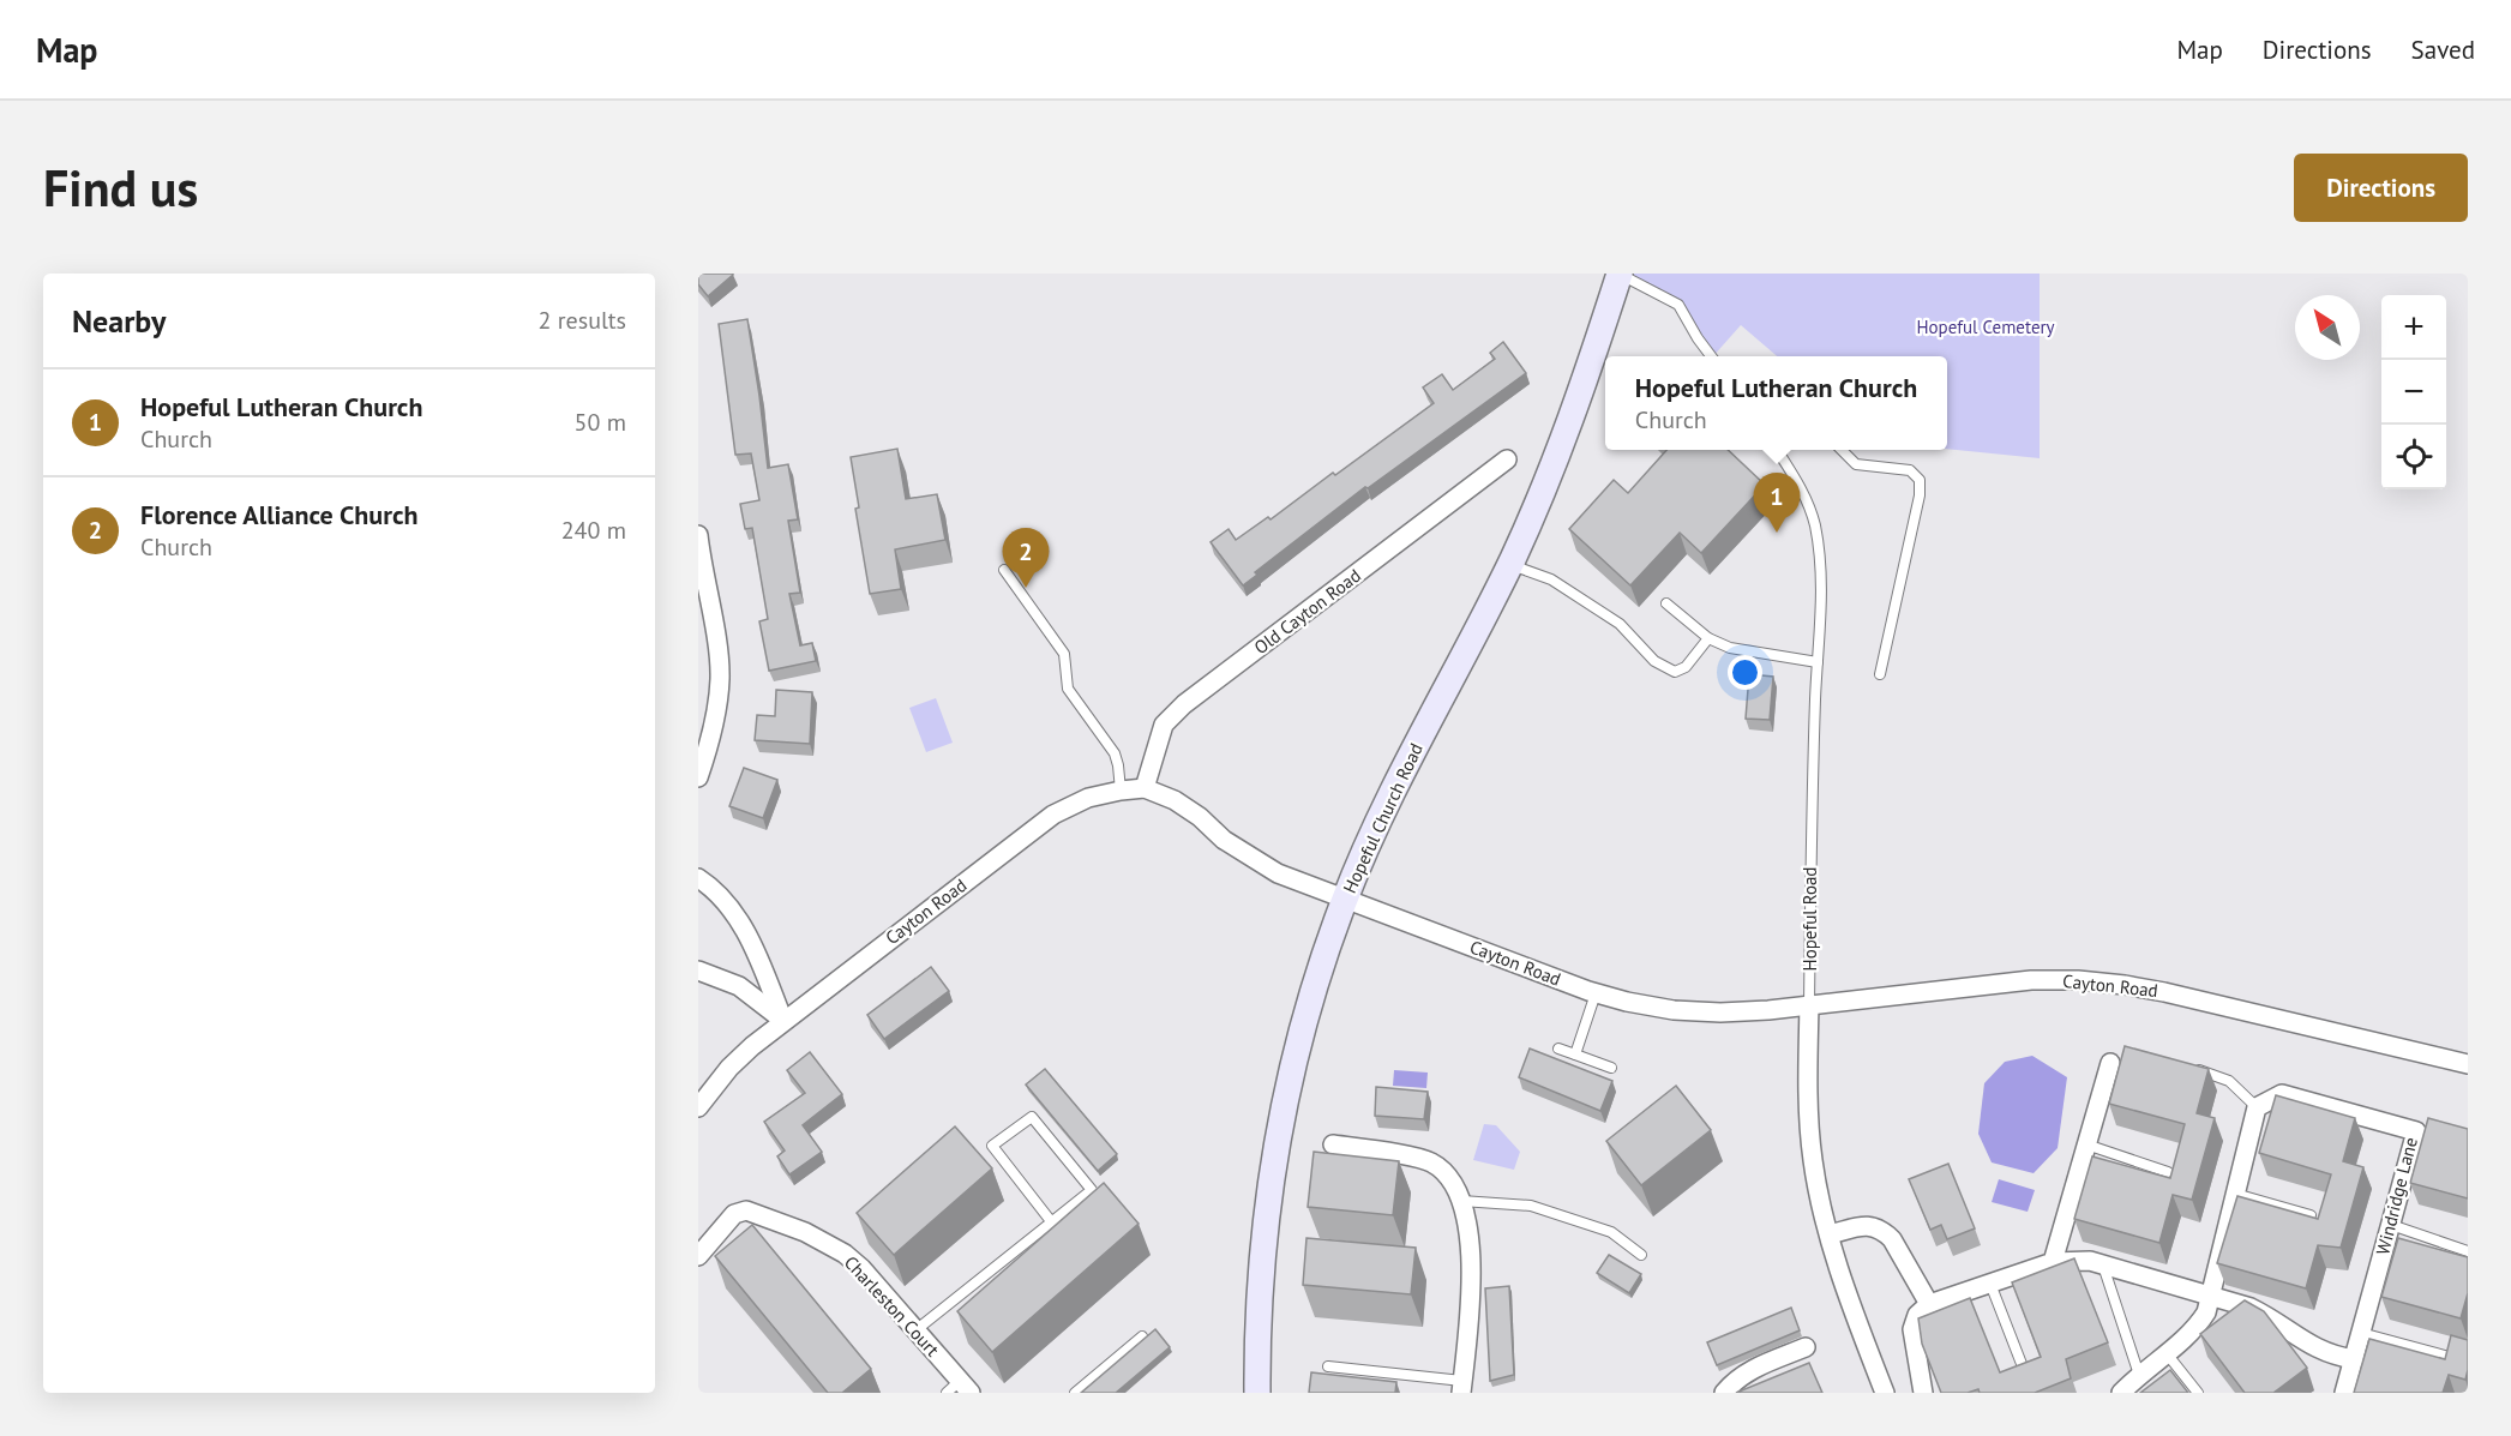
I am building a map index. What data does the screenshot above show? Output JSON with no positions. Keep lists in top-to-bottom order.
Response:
{
  "streets": {
    "main road": ["Hopeful Church Road"],
    "street": [
      "Old Cayton Road",
      "Cayton Road",
      "Hopeful Road",
      "Windridge Lane",
      "Charleston Court"
    ]
  },
  "crossings": [
    ["Old Cayton Road", "Cayton Road"],
    ["Hopeful Church Road", "Cayton Road"],
    ["Cayton Road", "Hopeful Road"]
  ],
  "parks": ["Hopeful Cemetery"],
  "north": "top left",
  "page": {
    "header": "Map",
    "nav": ["Map", "Directions", "Saved"],
    "buttons": "Directions",
    "title": "Find us",
    "heading": ["Nearby", "2 results"],
    "map_buttons": ["+", "−"],
    "popup": ["Hopeful Lutheran Church", "Church"],
    "list": [
      {
        "mark": "1",
        "name": "Hopeful Lutheran Church",
        "note": "Church",
        "value": "50 m"
      },
      {
        "mark": "2",
        "name": "Florence Alliance Church",
        "note": "Church",
        "value": "240 m"
      }
    ],
    "pins": ["1", "2"]
  }
}
